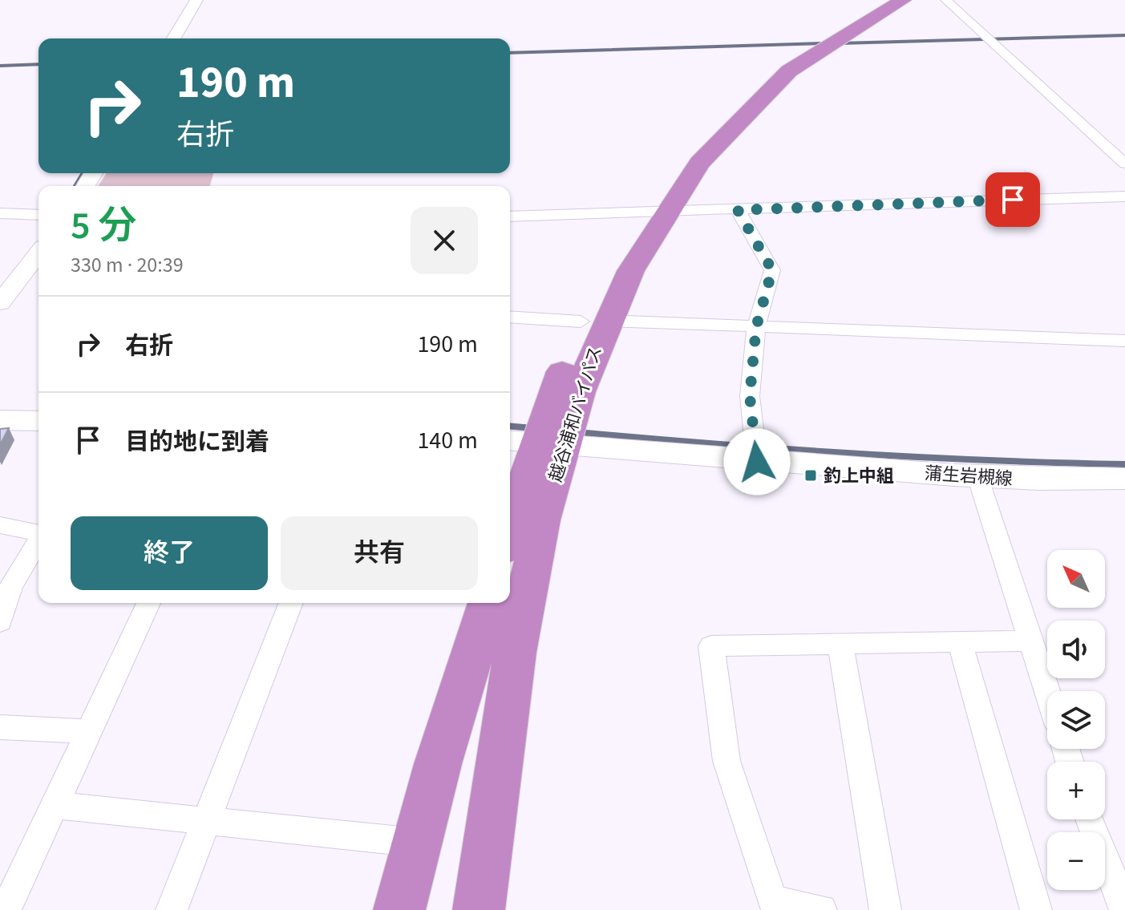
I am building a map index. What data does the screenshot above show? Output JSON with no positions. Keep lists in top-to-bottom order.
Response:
{
  "streets": {
    "highway": ["越谷浦和バイパス"],
    "main road": ["蒲生岩槻線"]
  },
  "crossings": [
    ["越谷浦和バイパス", "蒲生岩槻線"]
  ],
  "places": {
    "transit": ["釣上中組"]
  },
  "north": "top left",
  "page": {
    "turn": ["190 m", "右折"],
    "heading": ["5 分", "330 m · 20:39"],
    "list": [
      {
        "name": "右折",
        "value": "190 m"
      },
      {
        "name": "目的地に到着",
        "value": "140 m"
      }
    ],
    "buttons": ["終了", "共有"],
    "map_buttons": ["+", "−"]
  }
}
